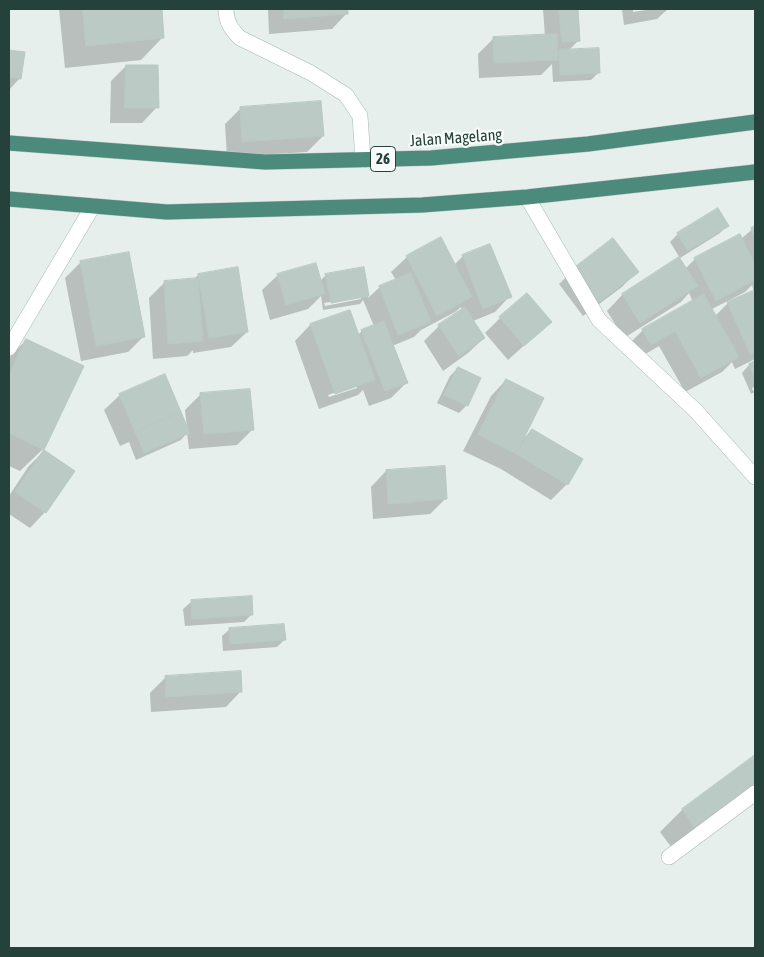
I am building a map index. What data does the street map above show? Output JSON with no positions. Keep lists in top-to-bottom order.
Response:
{
  "streets": {
    "highway": ["Jalan Magelang", "26"]
  }
}
